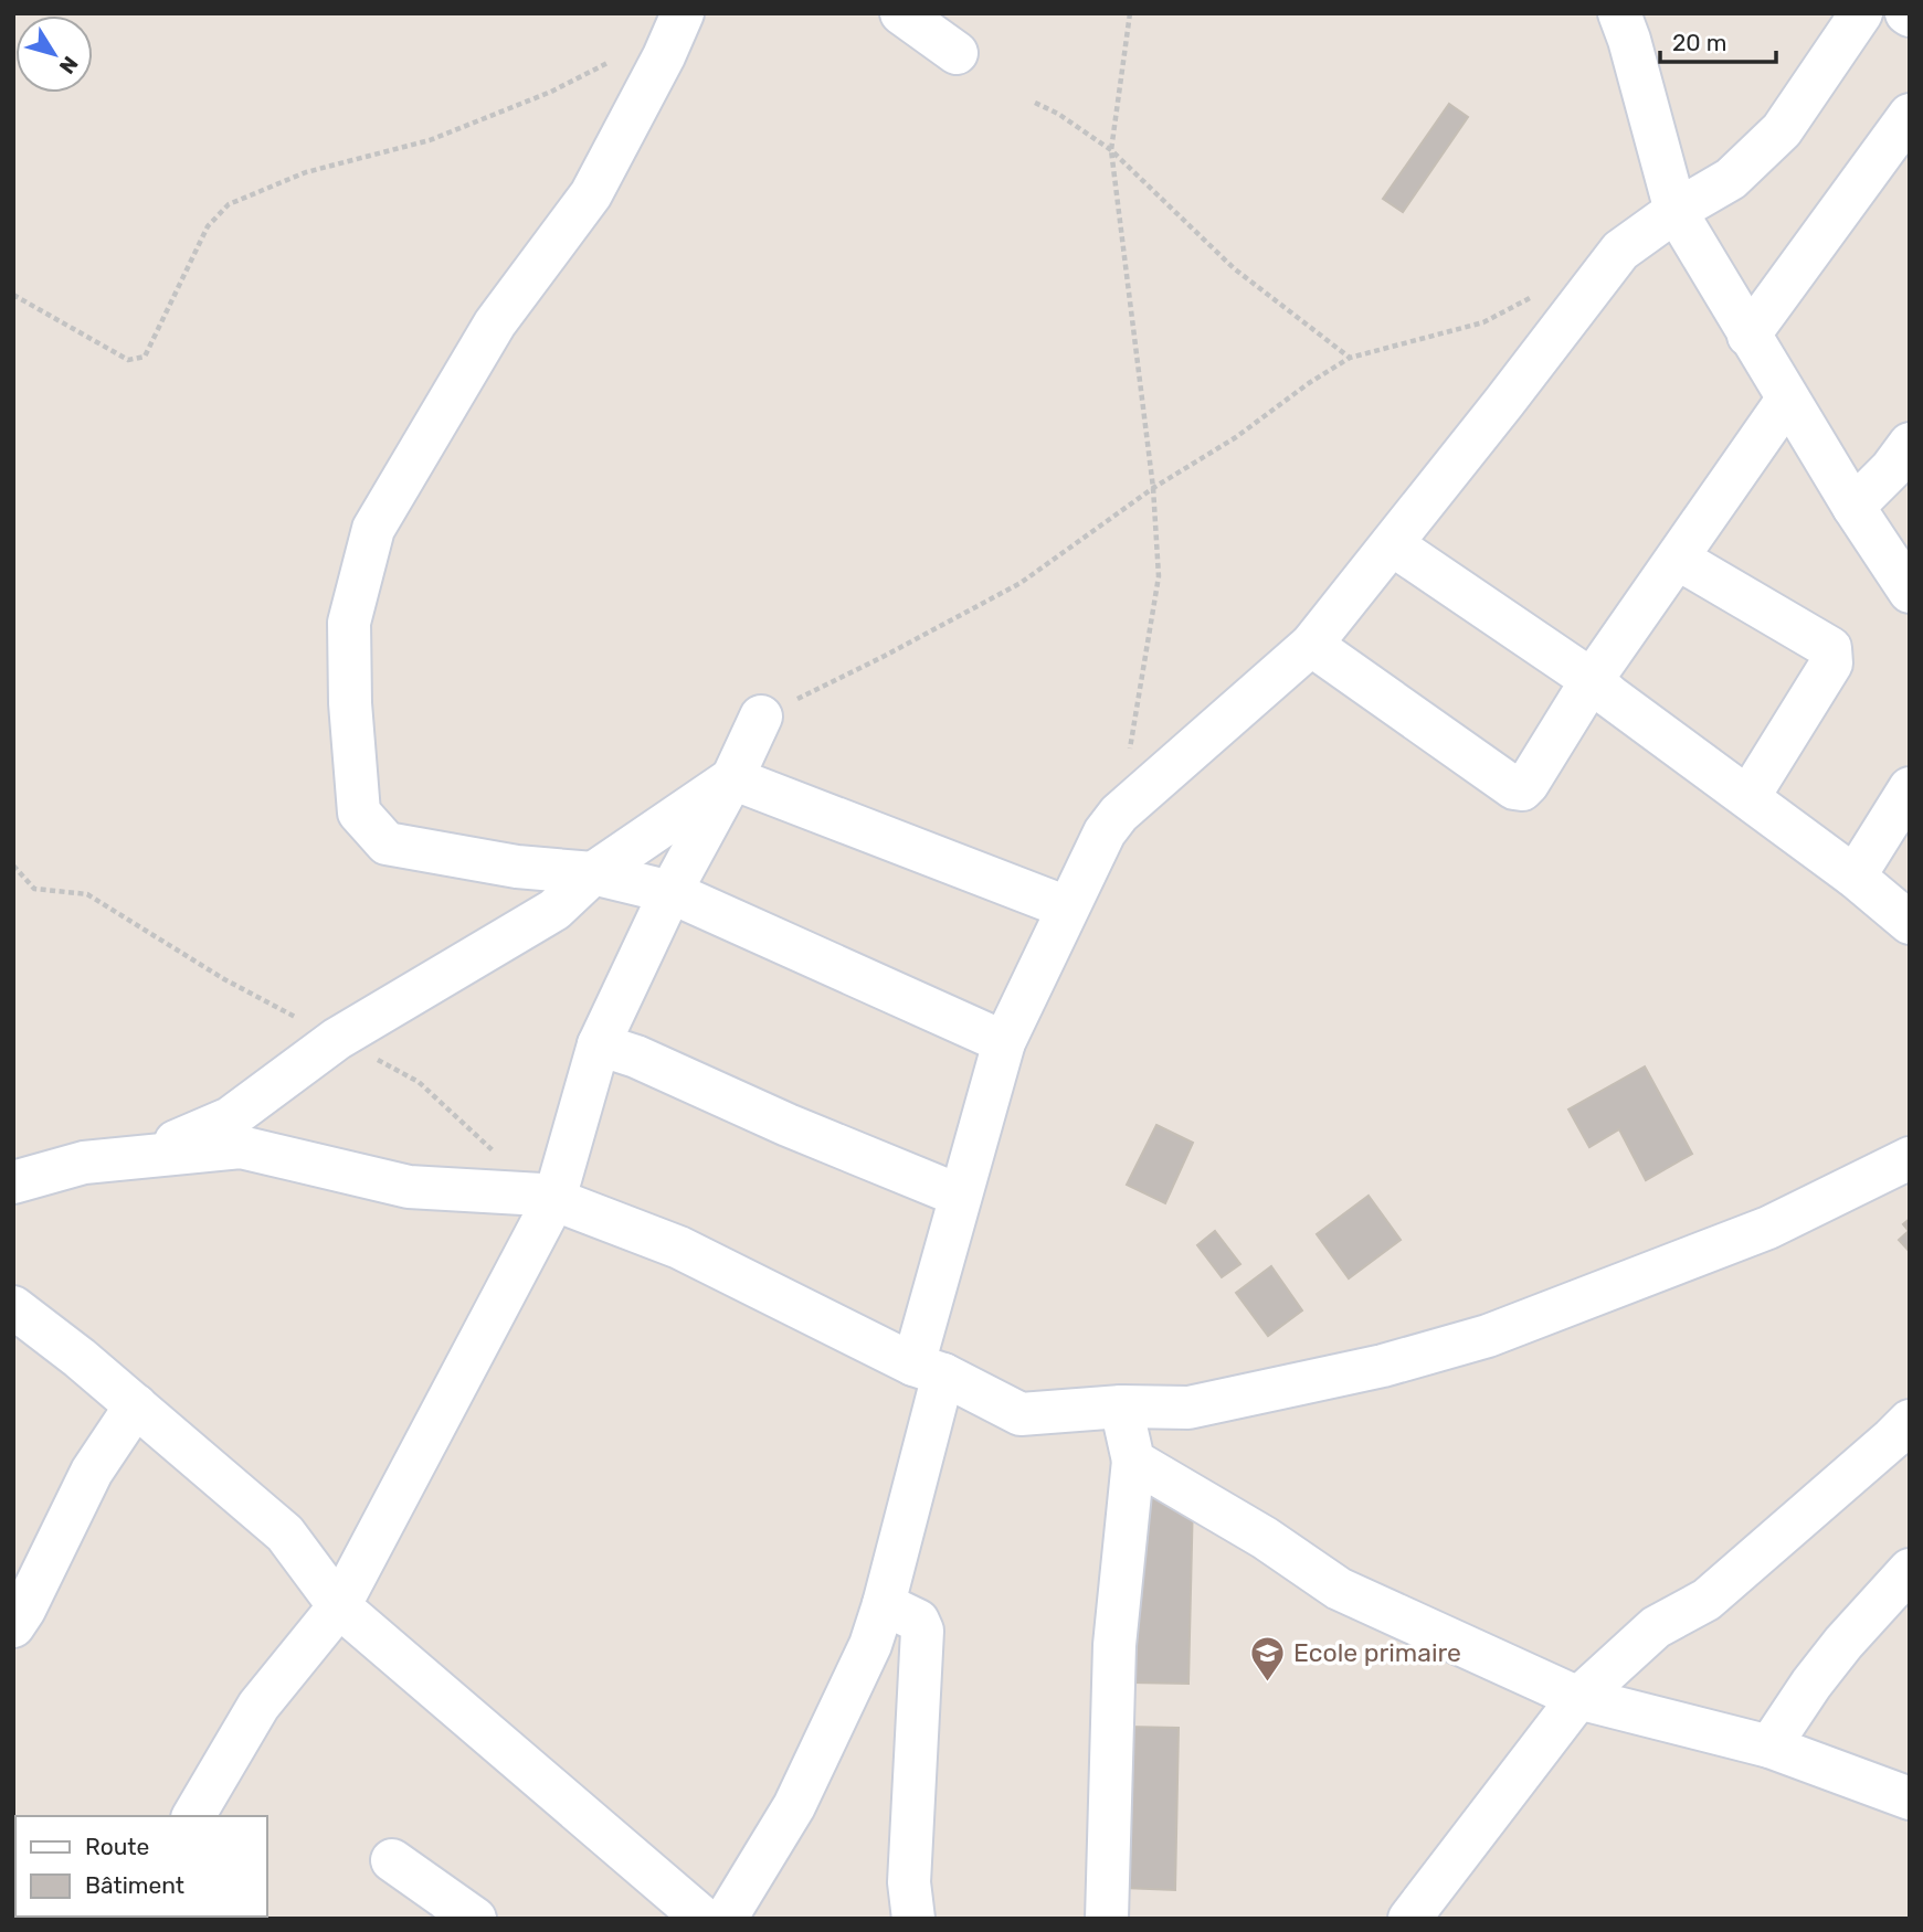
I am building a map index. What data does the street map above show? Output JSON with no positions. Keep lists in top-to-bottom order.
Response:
{
  "places": {
    "school or university": ["Ecole primaire"]
  },
  "legend": ["Route", "Bâtiment"],
  "scale_bar": "20 m",
  "north": "bottom right"
}
